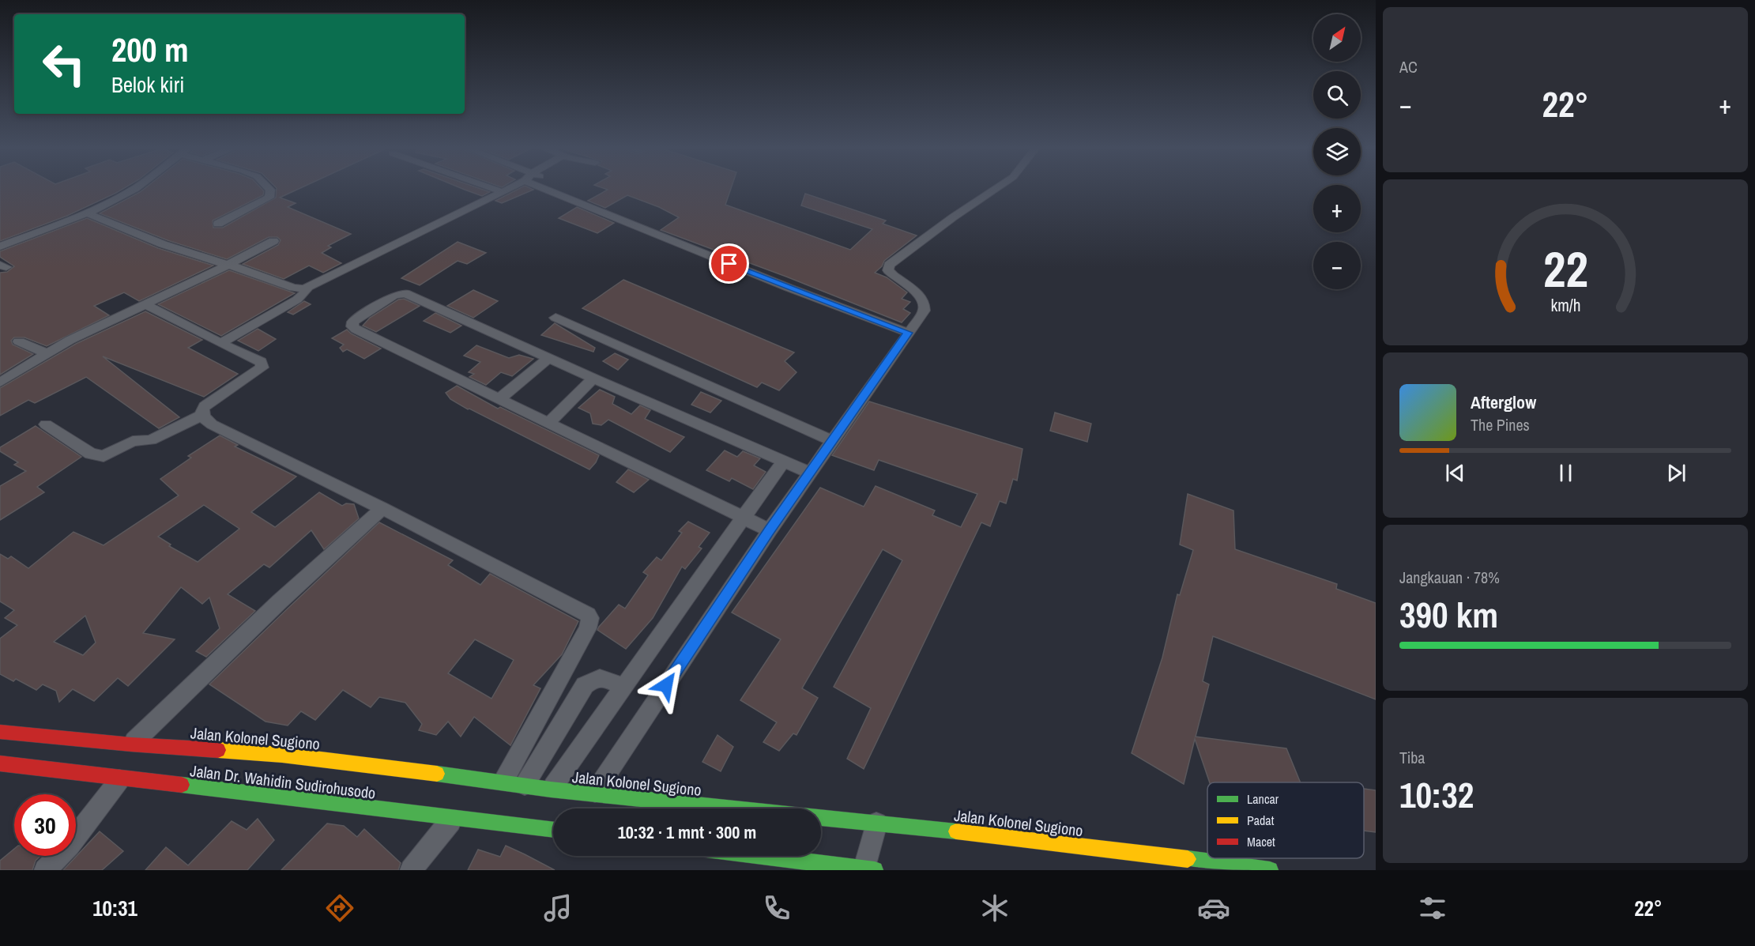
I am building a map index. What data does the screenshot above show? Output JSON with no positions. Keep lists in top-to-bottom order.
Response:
{
  "streets": {
    "highway": ["Jalan Kolonel Sugiono", "Jalan Dr. Wahidin Sudirohusodo"]
  },
  "legend": ["Lancar", "Padat", "Macet"],
  "north": "top right",
  "page": {
    "tile": [
      "AC",
      ["Jangkauan · 78%", "390 km"],
      ["Tiba", "10:32"]
    ],
    "map_buttons": ["+", "−"],
    "turn": ["200 m", "Belok kiri"],
    "heat": ["−", "22°", "+"],
    "song": ["Afterglow", "The Pines"],
    "limit": "30",
    "trip": "10:32 · 1 mnt · 300 m",
    "tabs": ["10:31", "22°"],
    "gauge": ["22", "km/h"]
  }
}
